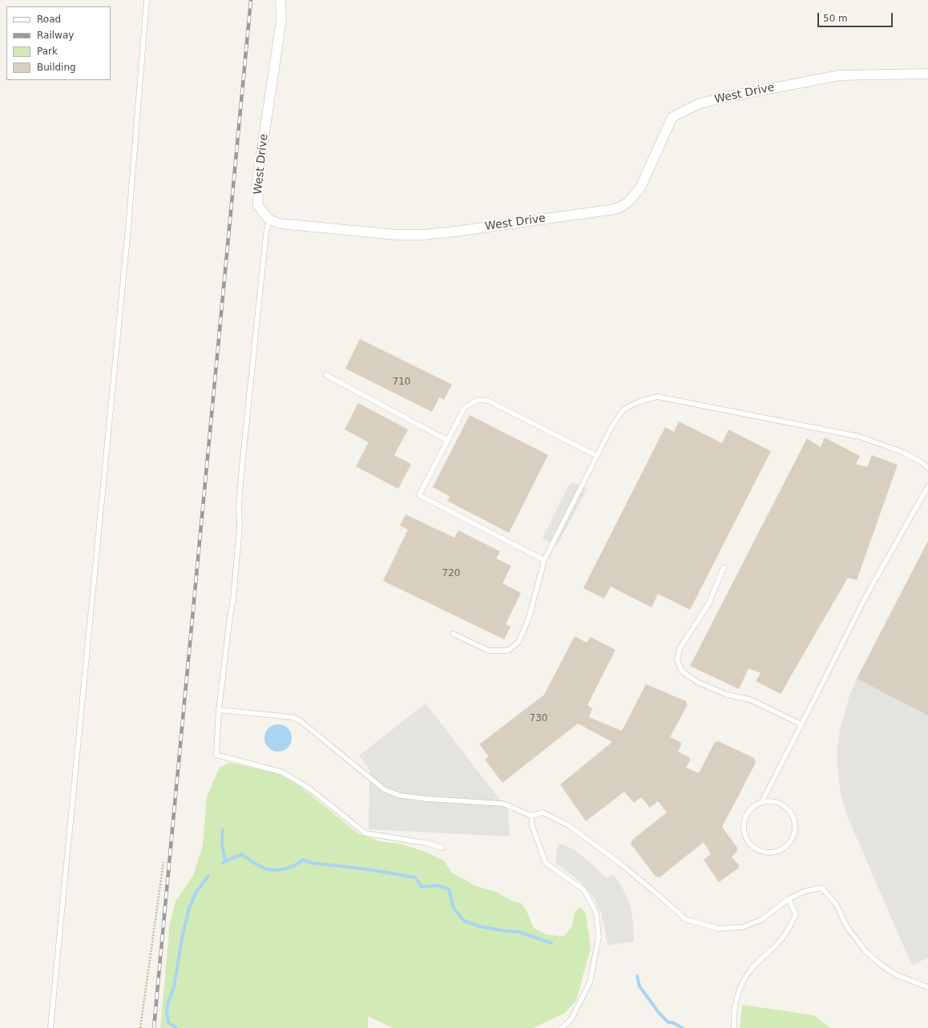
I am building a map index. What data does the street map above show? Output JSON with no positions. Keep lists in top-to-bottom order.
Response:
{
  "streets": {
    "street": ["West Drive"]
  },
  "house_numbers": ["710", "720", "730"],
  "legend": [
    "Road",
    "Railway",
    "Park",
    "Building"
  ],
  "scale_bar": "50 m"
}
